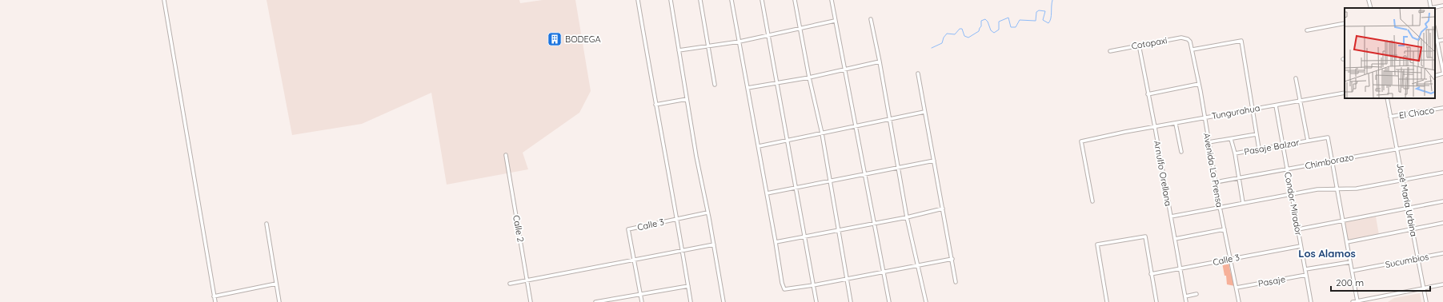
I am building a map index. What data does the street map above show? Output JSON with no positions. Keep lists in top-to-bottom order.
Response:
{
  "streets": {
    "street": [
      "Cotopaxi",
      "Tungurahua",
      "El Chaco",
      "Pasaje Balzar",
      "Chimborazo",
      "Avenida La Prensa",
      "Arnulfo Orellana",
      "José María Urbina",
      "Condor Mirador",
      "Calle 3",
      "Calle 2",
      "Sucumbios",
      "Pasaje"
    ]
  },
  "crossings": [
    ["Cotopaxi", "Avenida La Prensa"],
    ["Cotopaxi", "Arnulfo Orellana"],
    ["Tungurahua", "Avenida La Prensa"],
    ["Tungurahua", "Arnulfo Orellana"],
    ["Tungurahua", "Condor Mirador"],
    ["El Chaco", "José María Urbina"],
    ["Pasaje Balzar", "Chimborazo"],
    ["Pasaje Balzar", "Condor Mirador"],
    ["Chimborazo", "Avenida La Prensa"],
    ["Chimborazo", "José María Urbina"],
    ["Chimborazo", "Condor Mirador"],
    ["Avenida La Prensa", "Calle 3"],
    ["Avenida La Prensa", "Pasaje"],
    ["Arnulfo Orellana", "Calle 3"],
    ["José María Urbina", "Sucumbios"],
    ["Condor Mirador", "Calle 3"],
    ["Condor Mirador", "Pasaje"]
  ],
  "districts": ["Los Alamos"],
  "places": {
    "building": ["BODEGA"]
  },
  "scale_bar": "200 m"
}
